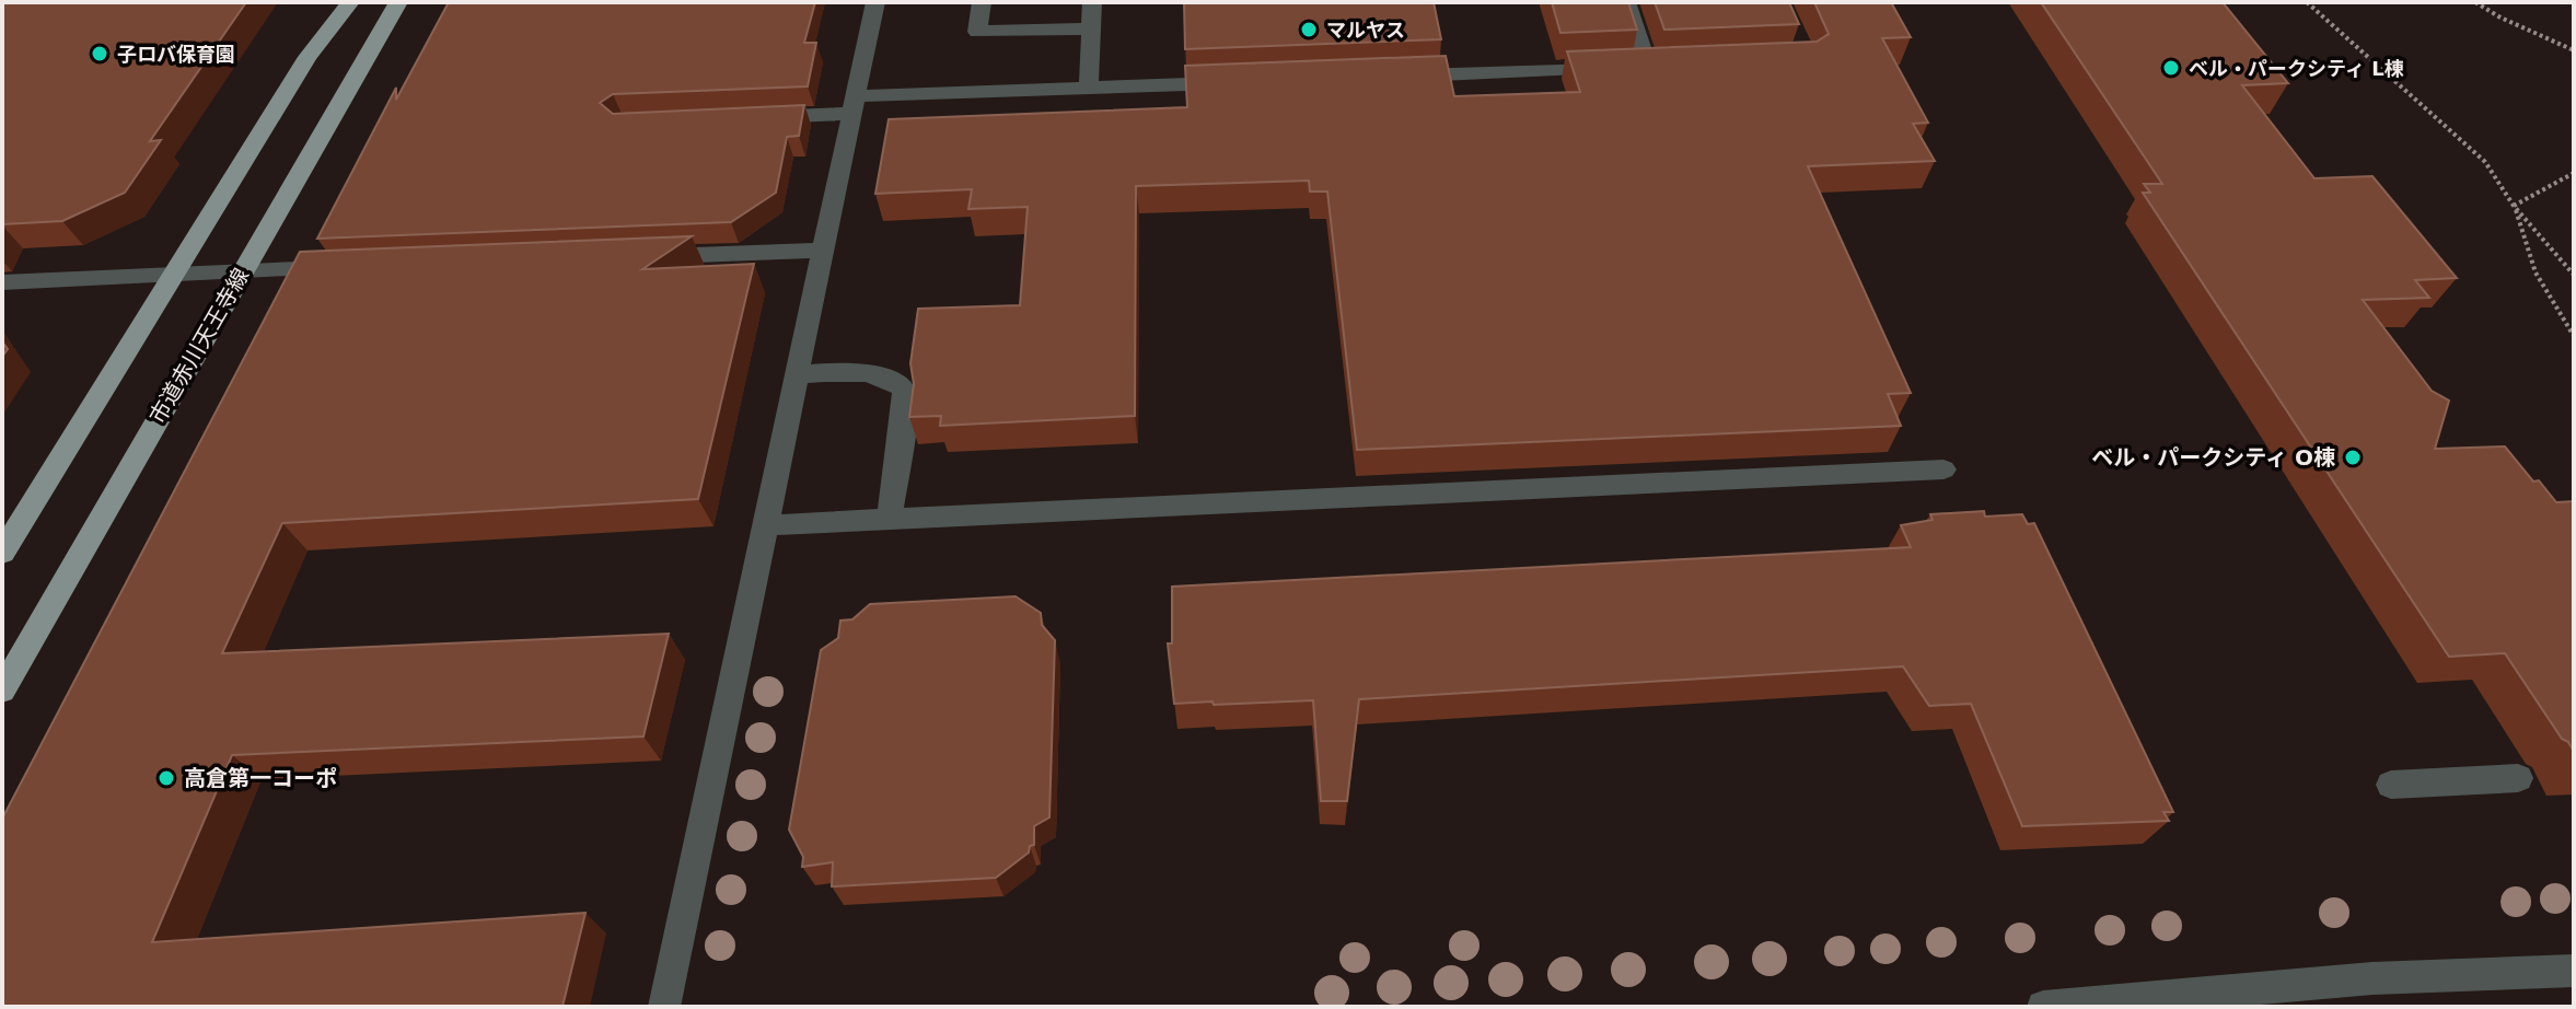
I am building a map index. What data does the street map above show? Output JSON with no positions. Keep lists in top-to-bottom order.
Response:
{
  "streets": {
    "main road": ["市道赤川天王寺線"]
  },
  "places": [
    "マルヤス",
    "子ロバ保育園",
    "ベル・パークシティ L棟",
    "ベル・パークシティ O棟",
    "高倉第一コーポ"
  ]
}
